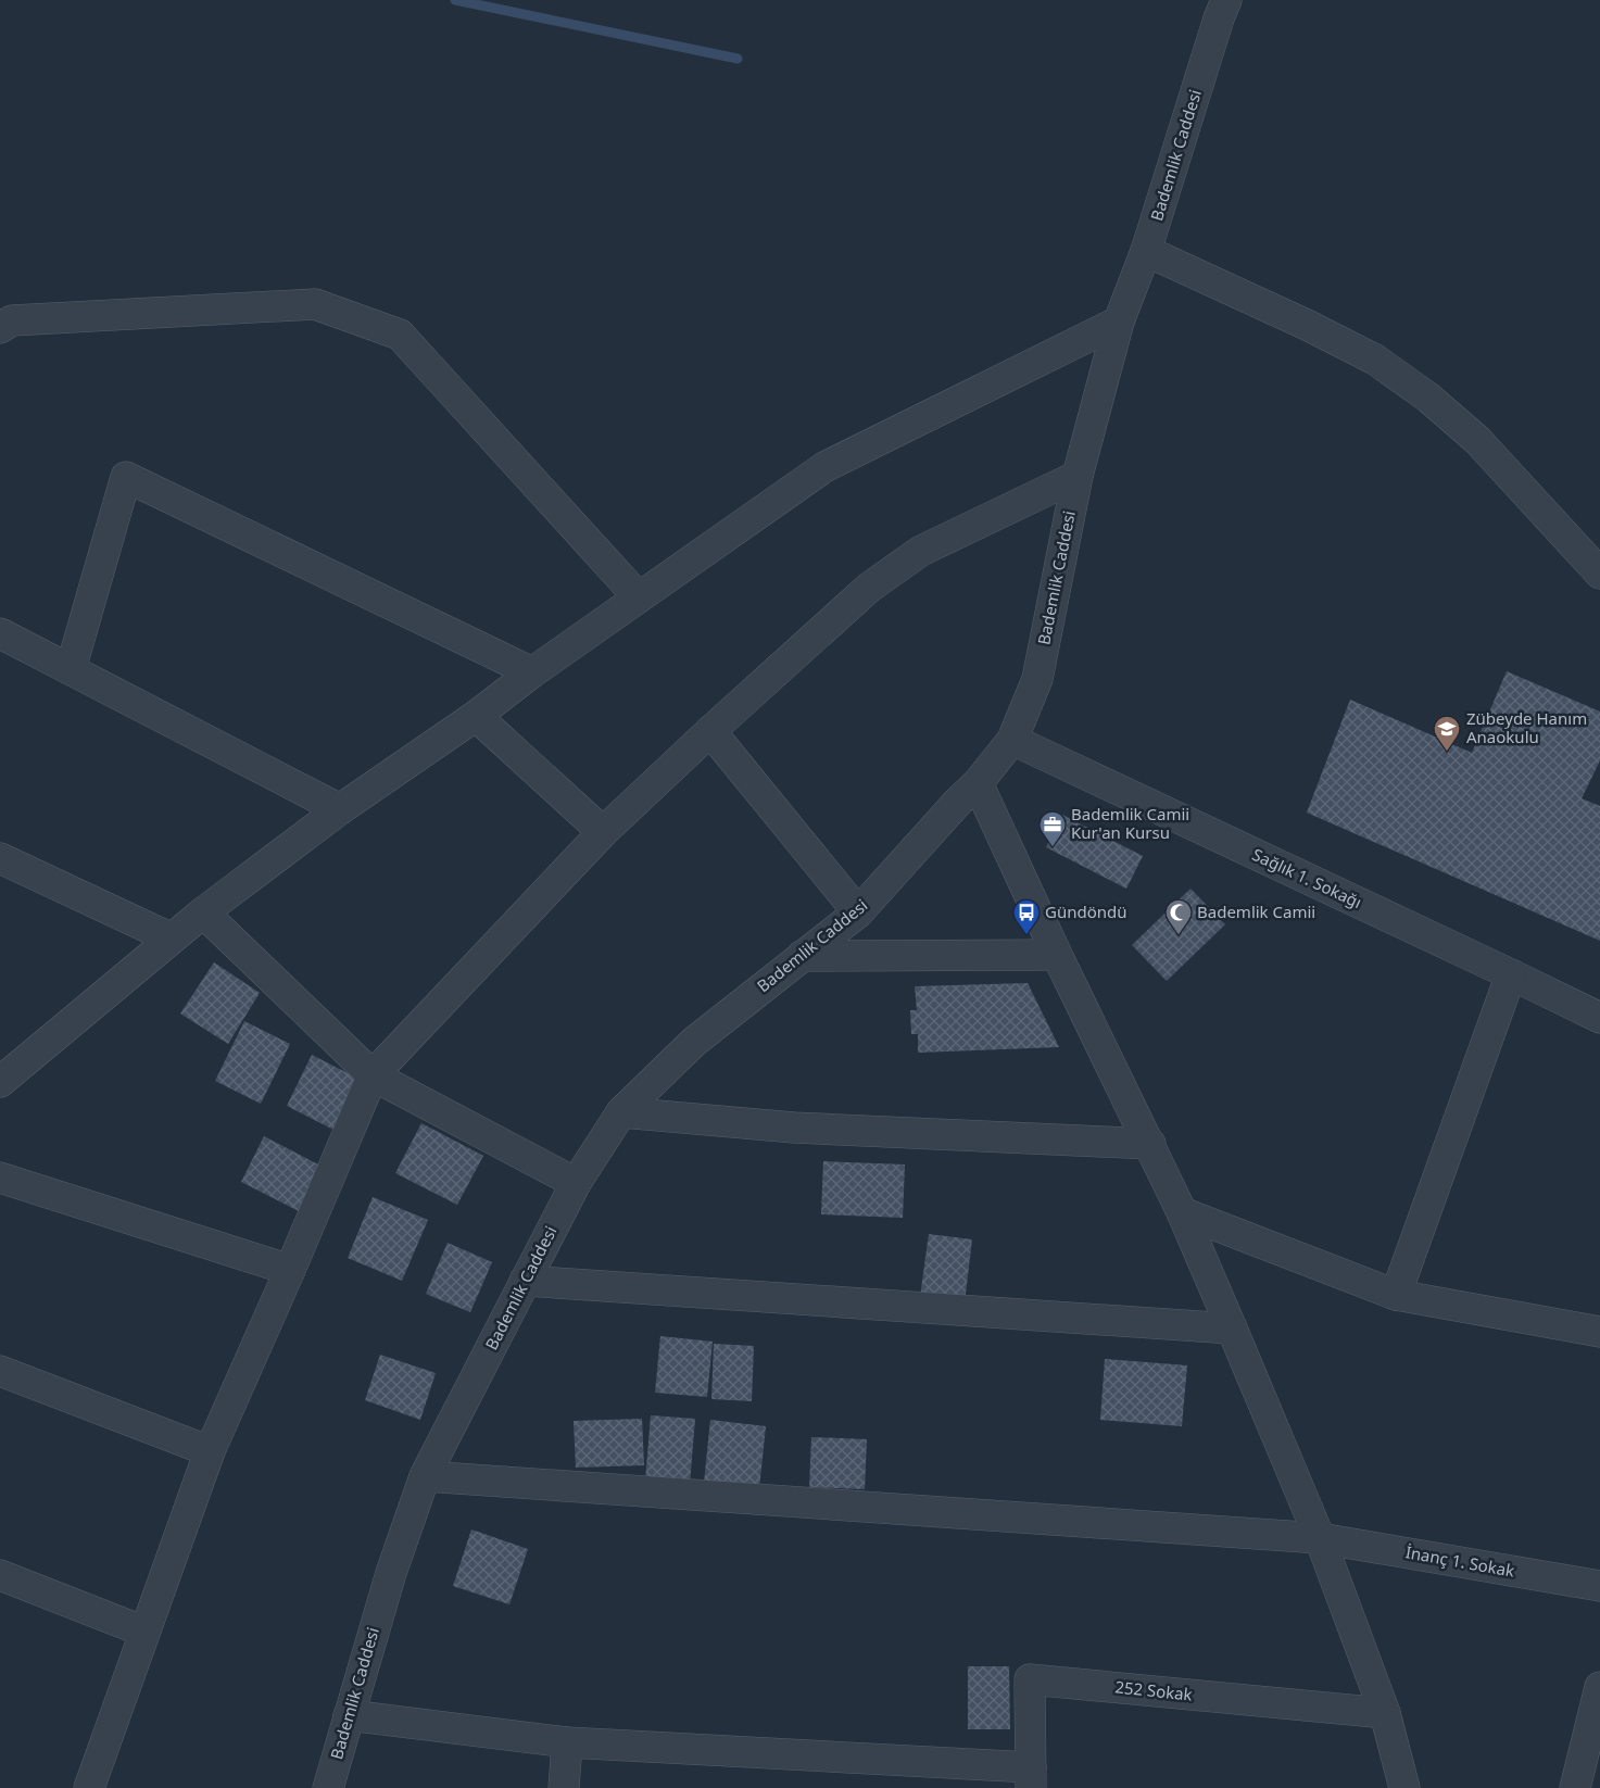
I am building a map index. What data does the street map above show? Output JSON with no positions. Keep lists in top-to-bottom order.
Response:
{
  "streets": {
    "street": [
      "Bademlik Caddesi",
      "Sağlık 1. Sokağı",
      "İnanç 1. Sokak",
      "252 Sokak"
    ]
  },
  "crossings": [
    ["Bademlik Caddesi", "Sağlık 1. Sokağı"],
    ["Bademlik Caddesi", "İnanç 1. Sokak"]
  ],
  "places": {
    "school or university": ["Zübeyde Hanım Anaokulu"],
    "office": ["Bademlik Camii Kur'an Kursu"],
    "bus stop": ["Gündöndü"],
    "mosque": ["Bademlik Camii"]
  }
}
